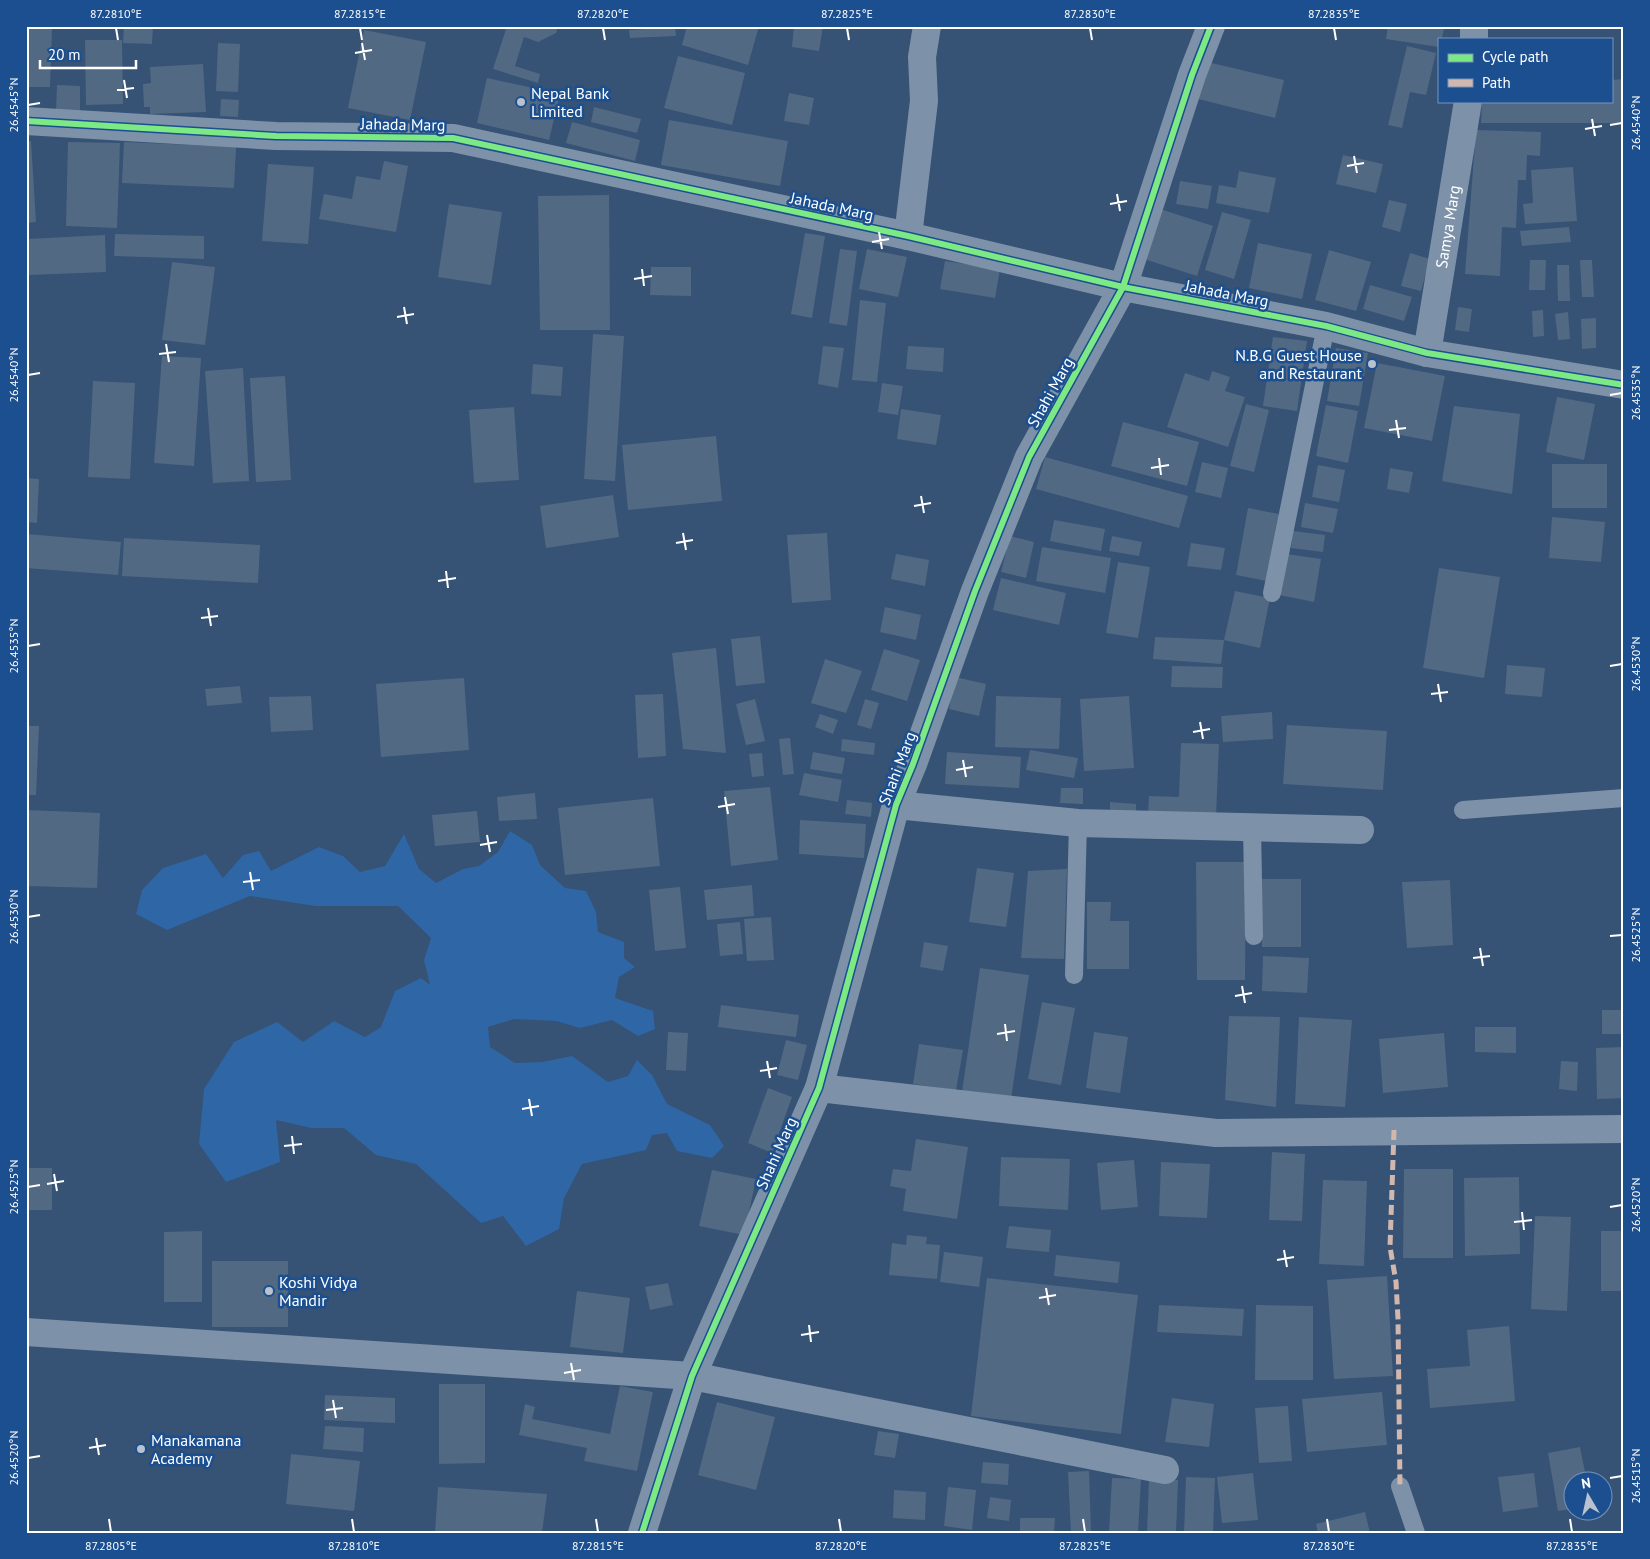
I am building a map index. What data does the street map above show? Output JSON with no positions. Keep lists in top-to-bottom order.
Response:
{
  "streets": {
    "street": ["Jahada Marg", "Samya Marg", "Shahi Marg"]
  },
  "crossings": [
    ["Jahada Marg", "Samya Marg"],
    ["Jahada Marg", "Shahi Marg"]
  ],
  "places": [
    "Nepal Bank Limited",
    "N.B.G Guest House and Restaurant",
    "Koshi Vidya Mandir",
    "Manakamana Academy"
  ],
  "legend": ["Cycle path", "Path"],
  "scale_bar": "20 m",
  "north": "top",
  "coordinates": [
    "87.2810°E",
    "87.2815°E",
    "87.2820°E",
    "87.2825°E",
    "87.2830°E",
    "87.2835°E",
    "26.4545°N",
    "26.4540°N",
    "26.4535°N",
    "26.4530°N",
    "26.4525°N",
    "26.4520°N",
    "26.4515°N",
    "87.2805°E"
  ]
}
